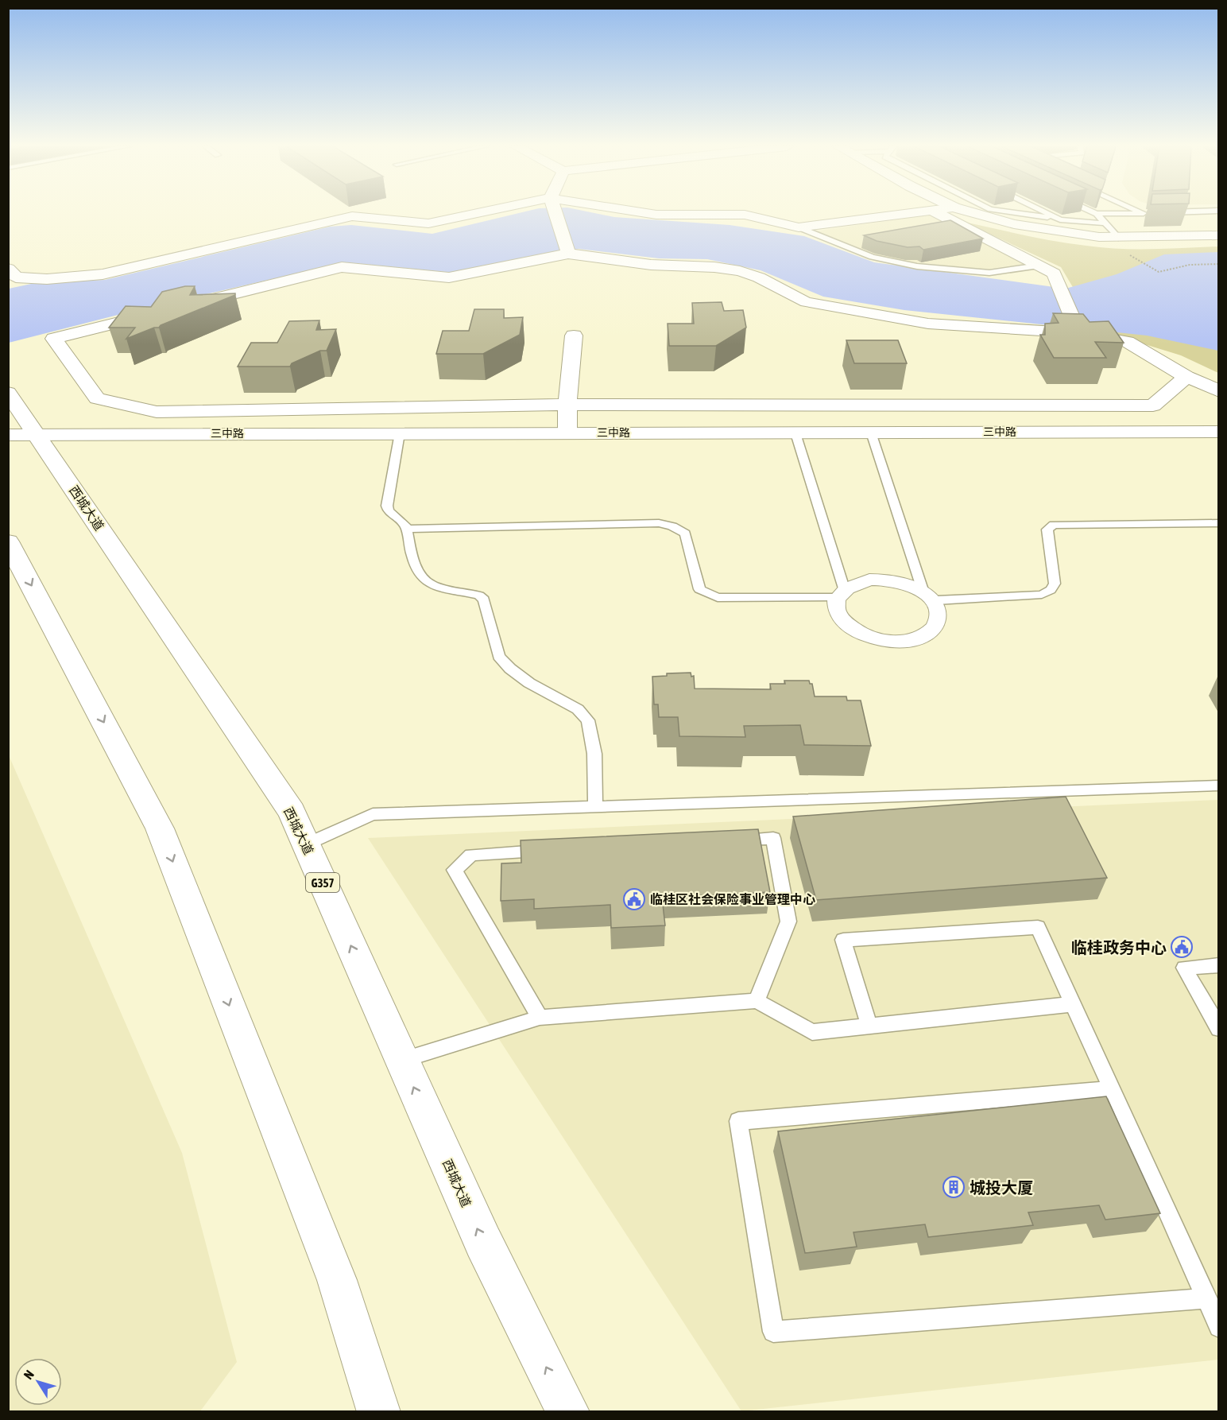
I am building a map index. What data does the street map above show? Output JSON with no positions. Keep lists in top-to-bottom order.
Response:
{
  "streets": {
    "main road": ["三中路", "西城大道", "G357"]
  },
  "crossings": [
    ["三中路", "西城大道"]
  ],
  "places": {
    "public building": ["临桂区社会保险事业管理中心", "临桂政务中心"],
    "building": ["城投大厦"]
  },
  "north": "top left"
}
